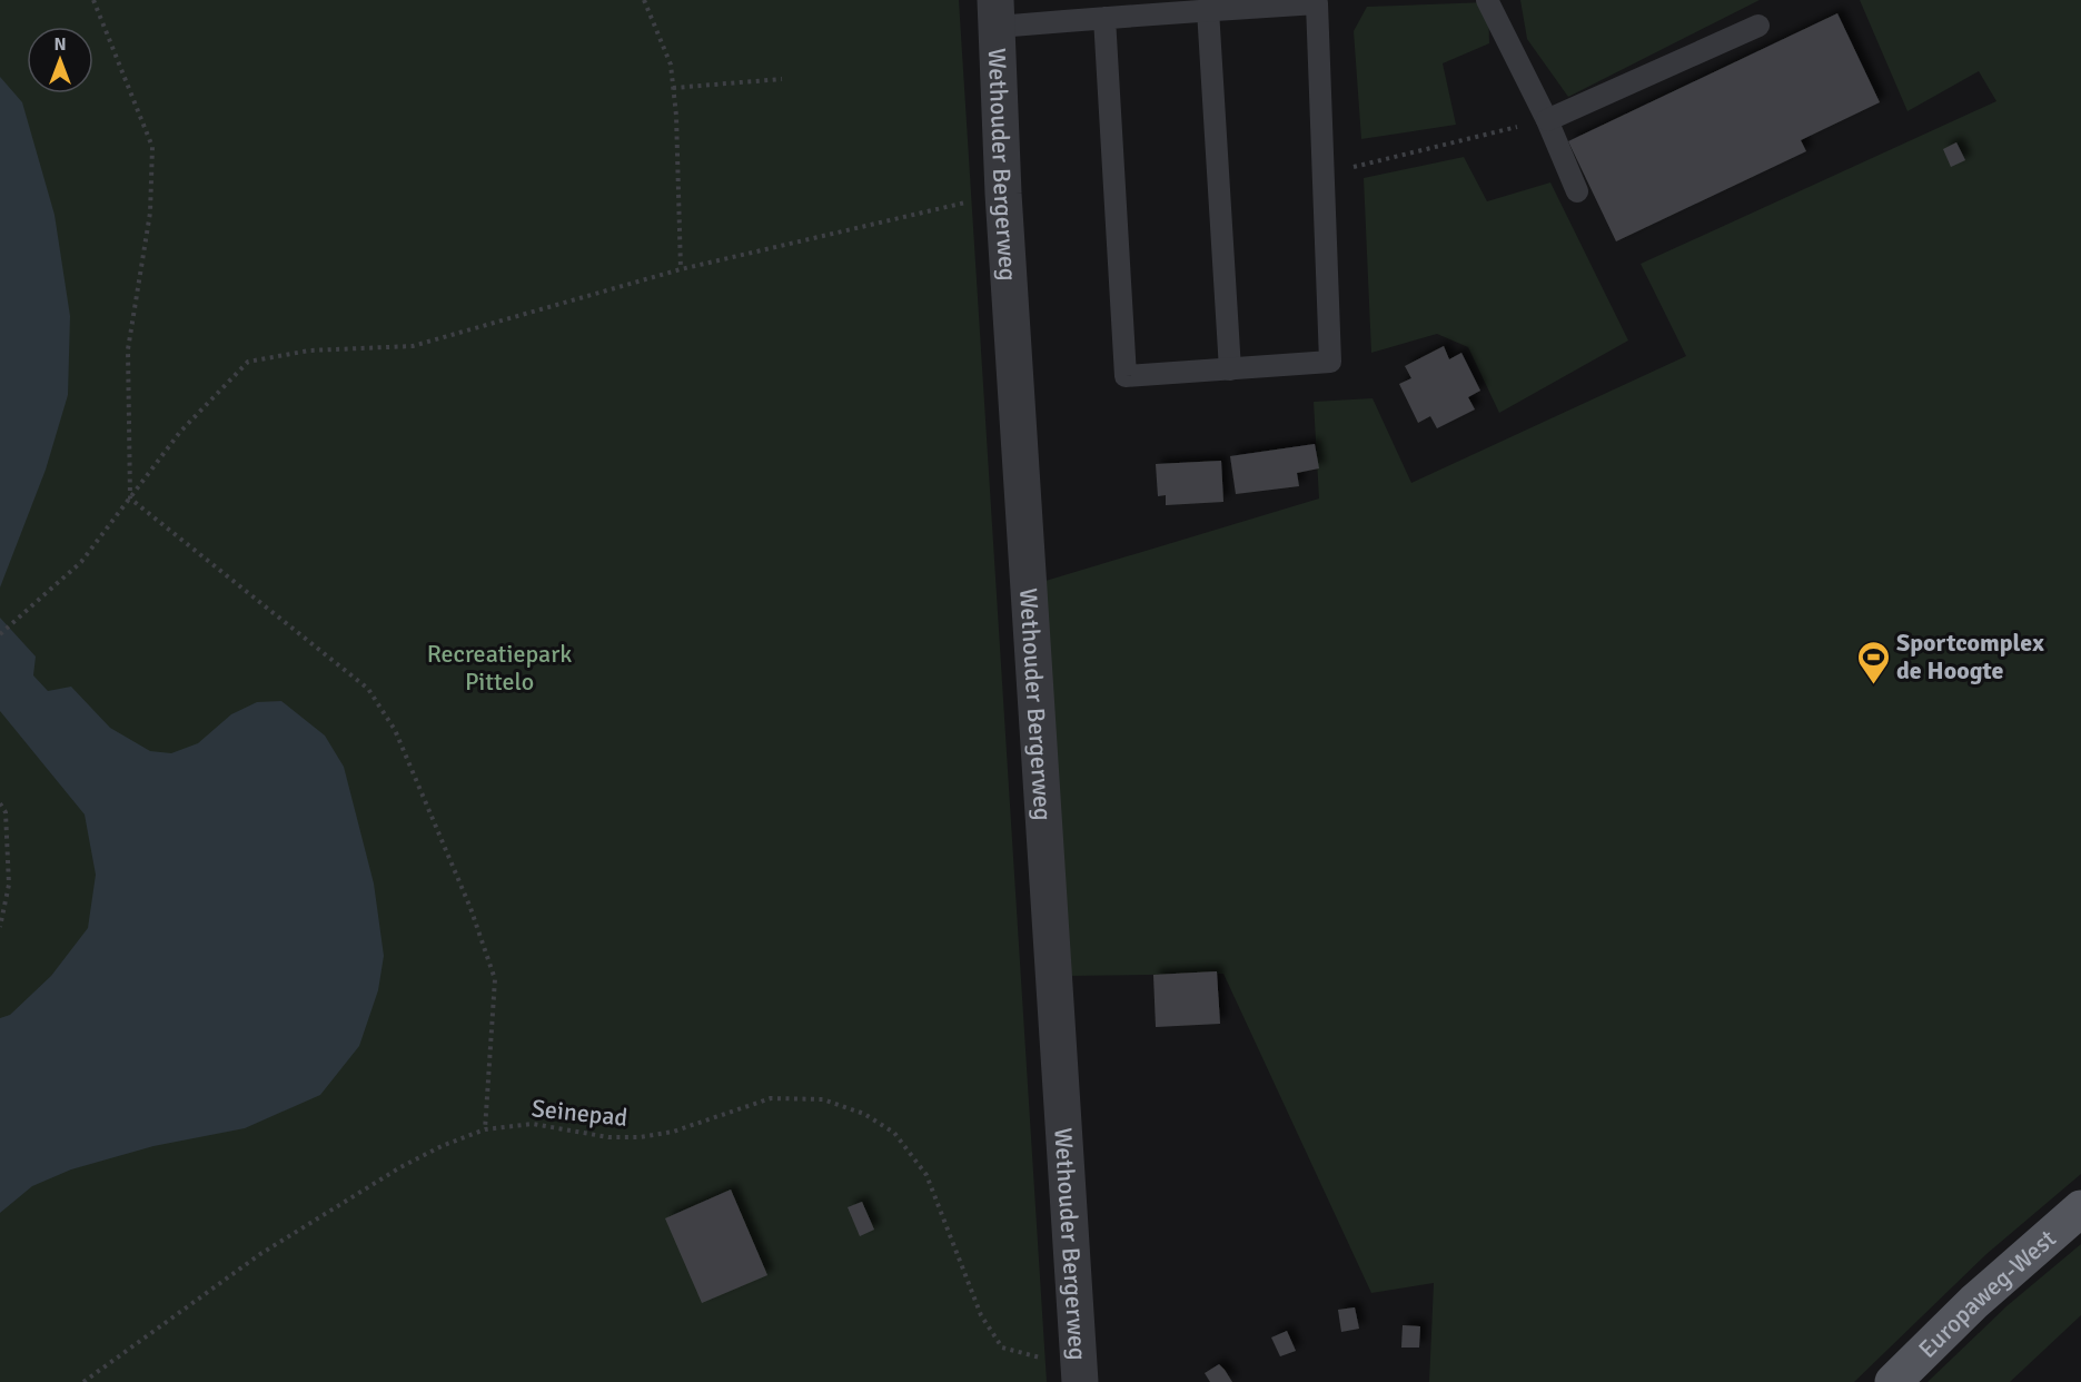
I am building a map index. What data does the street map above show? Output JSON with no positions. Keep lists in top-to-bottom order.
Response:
{
  "streets": {
    "main road": ["Europaweg-West"],
    "street": ["Wethouder Bergerweg"],
    "path": ["Seinepad"]
  },
  "crossings": [
    ["Wethouder Bergerweg", "Seinepad"]
  ],
  "parks": ["Recreatiepark Pittelo"],
  "places": {
    "sports": ["Sportcomplex de Hoogte"]
  },
  "north": "top"
}
